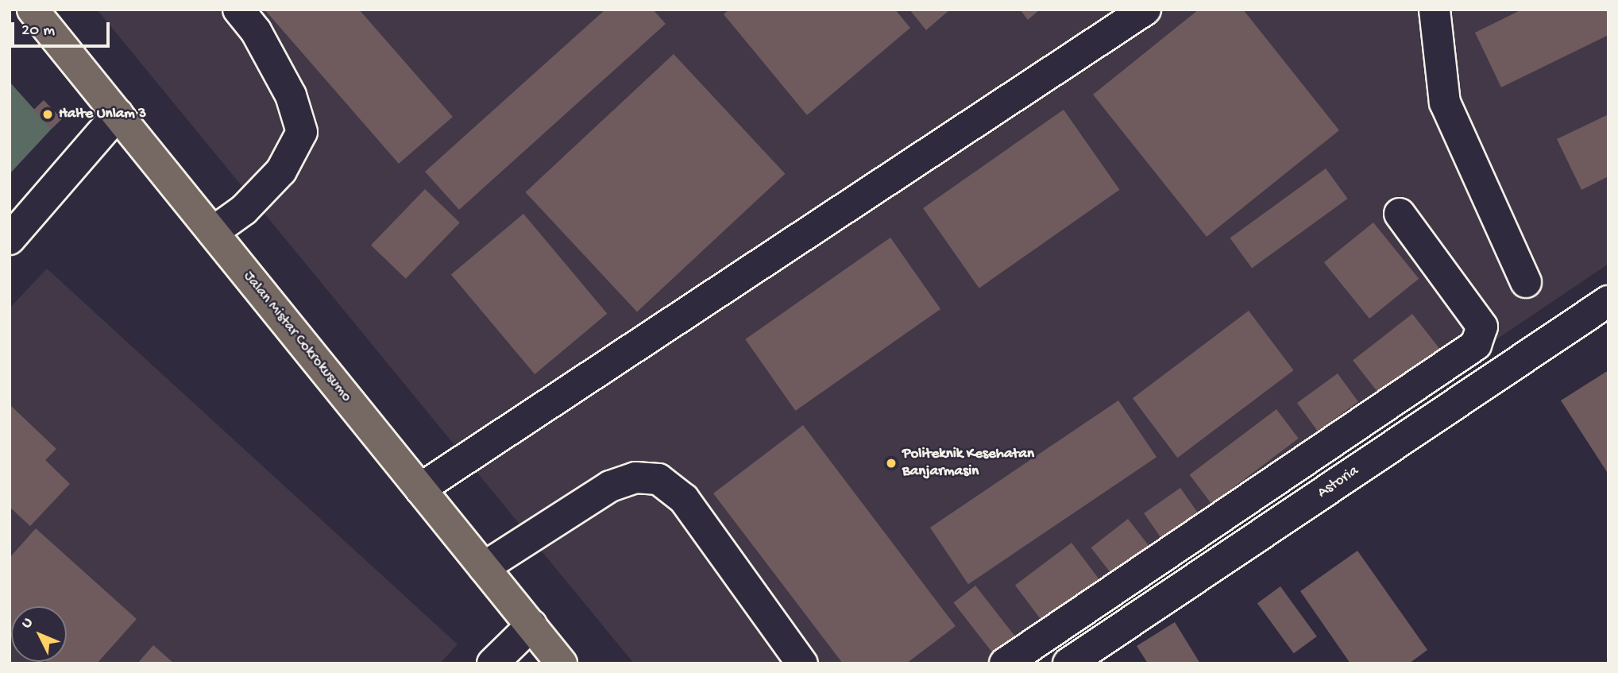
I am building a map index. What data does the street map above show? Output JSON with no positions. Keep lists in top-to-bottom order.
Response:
{
  "streets": {
    "main road": ["Jalan Mistar Cokrokusumo"],
    "street": ["Astoria"]
  },
  "places": ["Halte Unlam 3", "Politeknik Kesehatan Banjarmasin"],
  "scale_bar": "20 m",
  "north": "top left"
}
